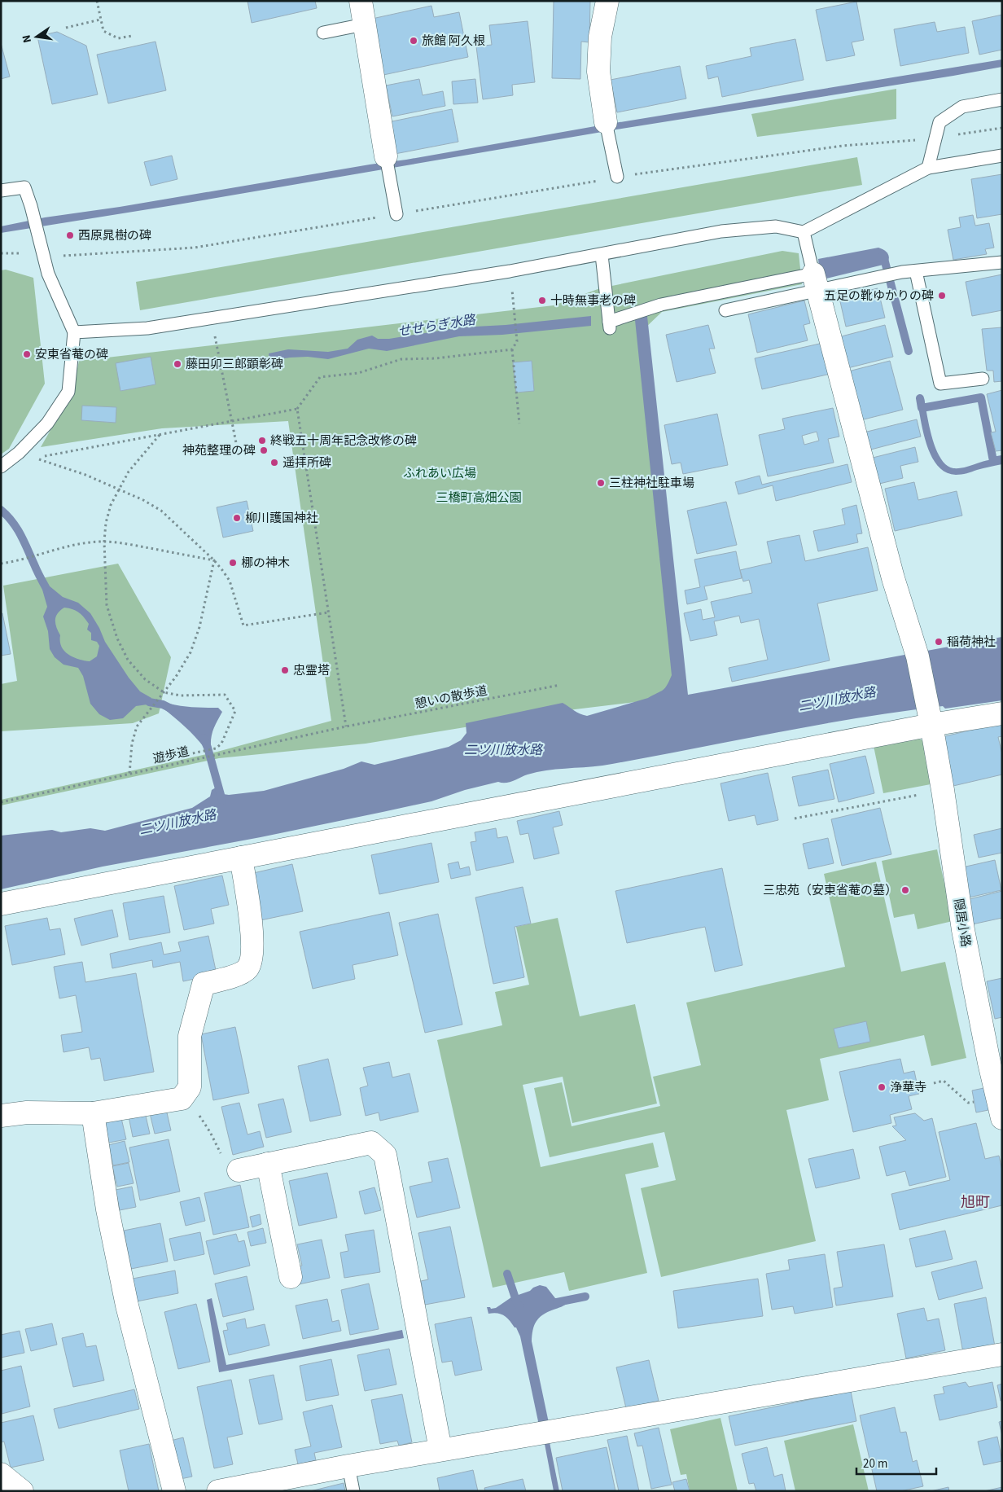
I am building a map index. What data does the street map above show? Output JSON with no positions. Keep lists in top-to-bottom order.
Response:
{
  "streets": {
    "street": ["隠居小路"],
    "path": ["憩いの散歩道", "遊歩道"]
  },
  "crossings": [
    ["憩いの散歩道", "遊歩道"]
  ],
  "districts": ["旭町"],
  "water": ["せせらぎ水路", "二ツ川放水路"],
  "parks": ["ふれあい広場", "三橋町高畑公園"],
  "places": [
    "旅館 阿久根",
    "西原晁樹の碑",
    "五足の靴ゆかりの碑",
    "十時無事老の碑",
    "安東省菴の碑",
    "藤田卯三郎顕彰碑",
    "終戦五十周年記念改修の碑",
    "神苑整理の碑",
    "遥拝所碑",
    "三柱神社駐車場",
    "柳川護国神社",
    "梛の神木",
    "稲荷神社",
    "忠霊塔",
    "三忠苑（安東省菴の墓）",
    "浄華寺"
  ],
  "scale_bar": "20 m",
  "north": "left"
}
